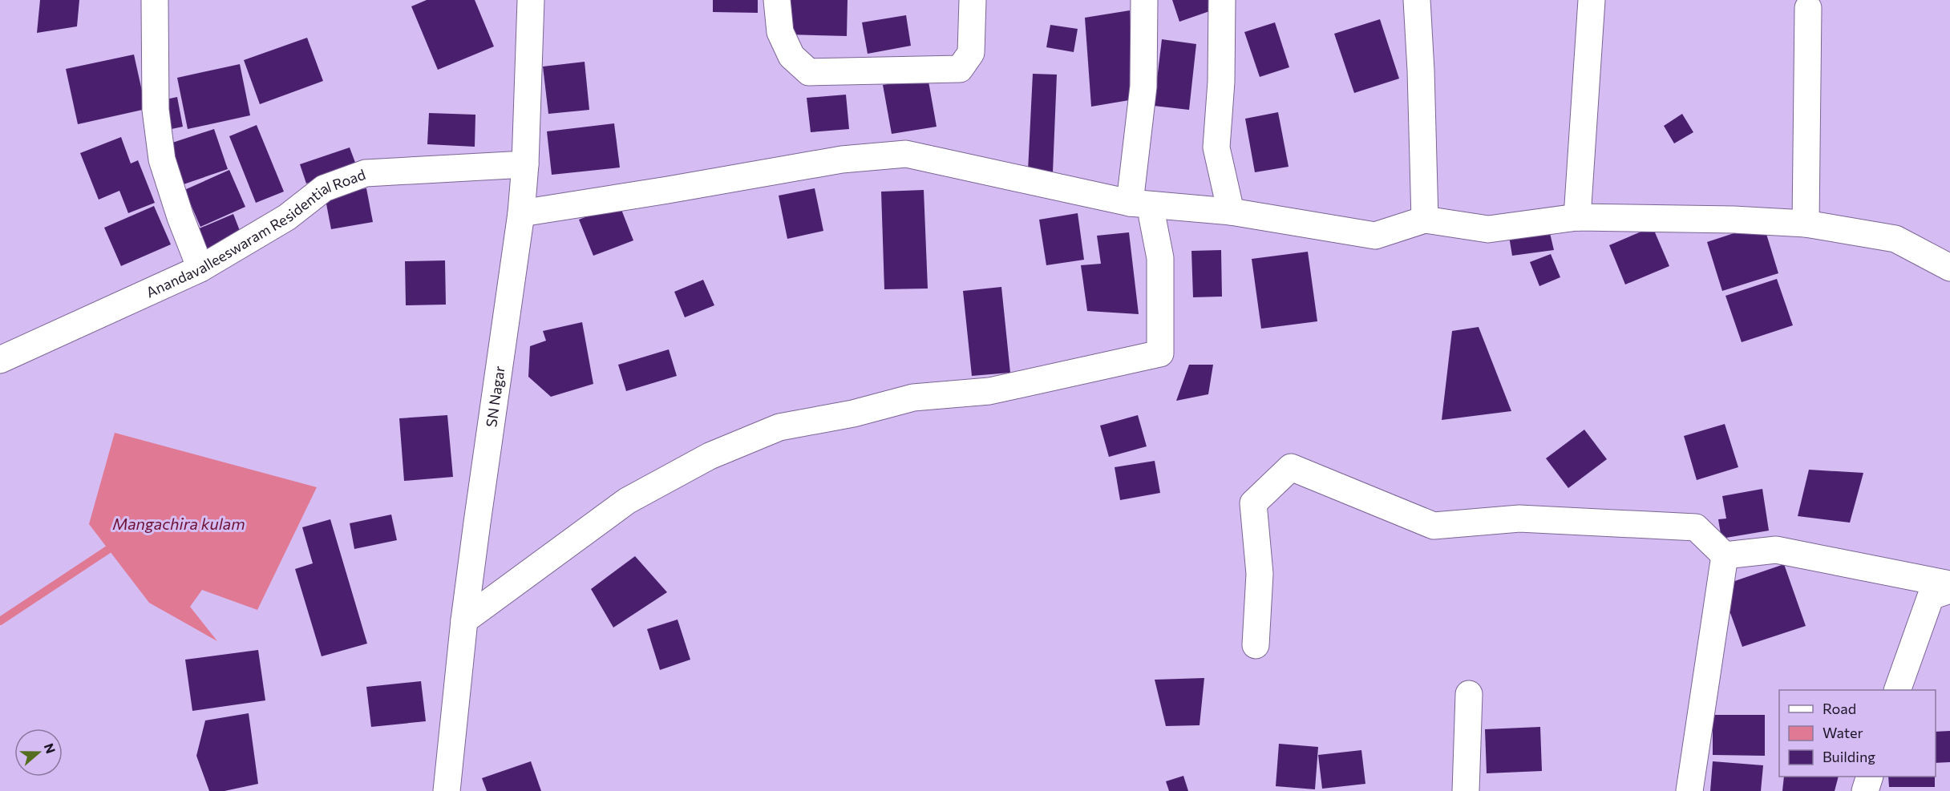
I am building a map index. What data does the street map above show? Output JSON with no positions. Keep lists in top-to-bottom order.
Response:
{
  "streets": {
    "street": ["Anandavalleeswaram Residential Road", "SN Nagar"]
  },
  "crossings": [
    ["Anandavalleeswaram Residential Road", "SN Nagar"]
  ],
  "water": ["Mangachira kulam"],
  "legend": ["Road", "Water", "Building"],
  "north": "right"
}
